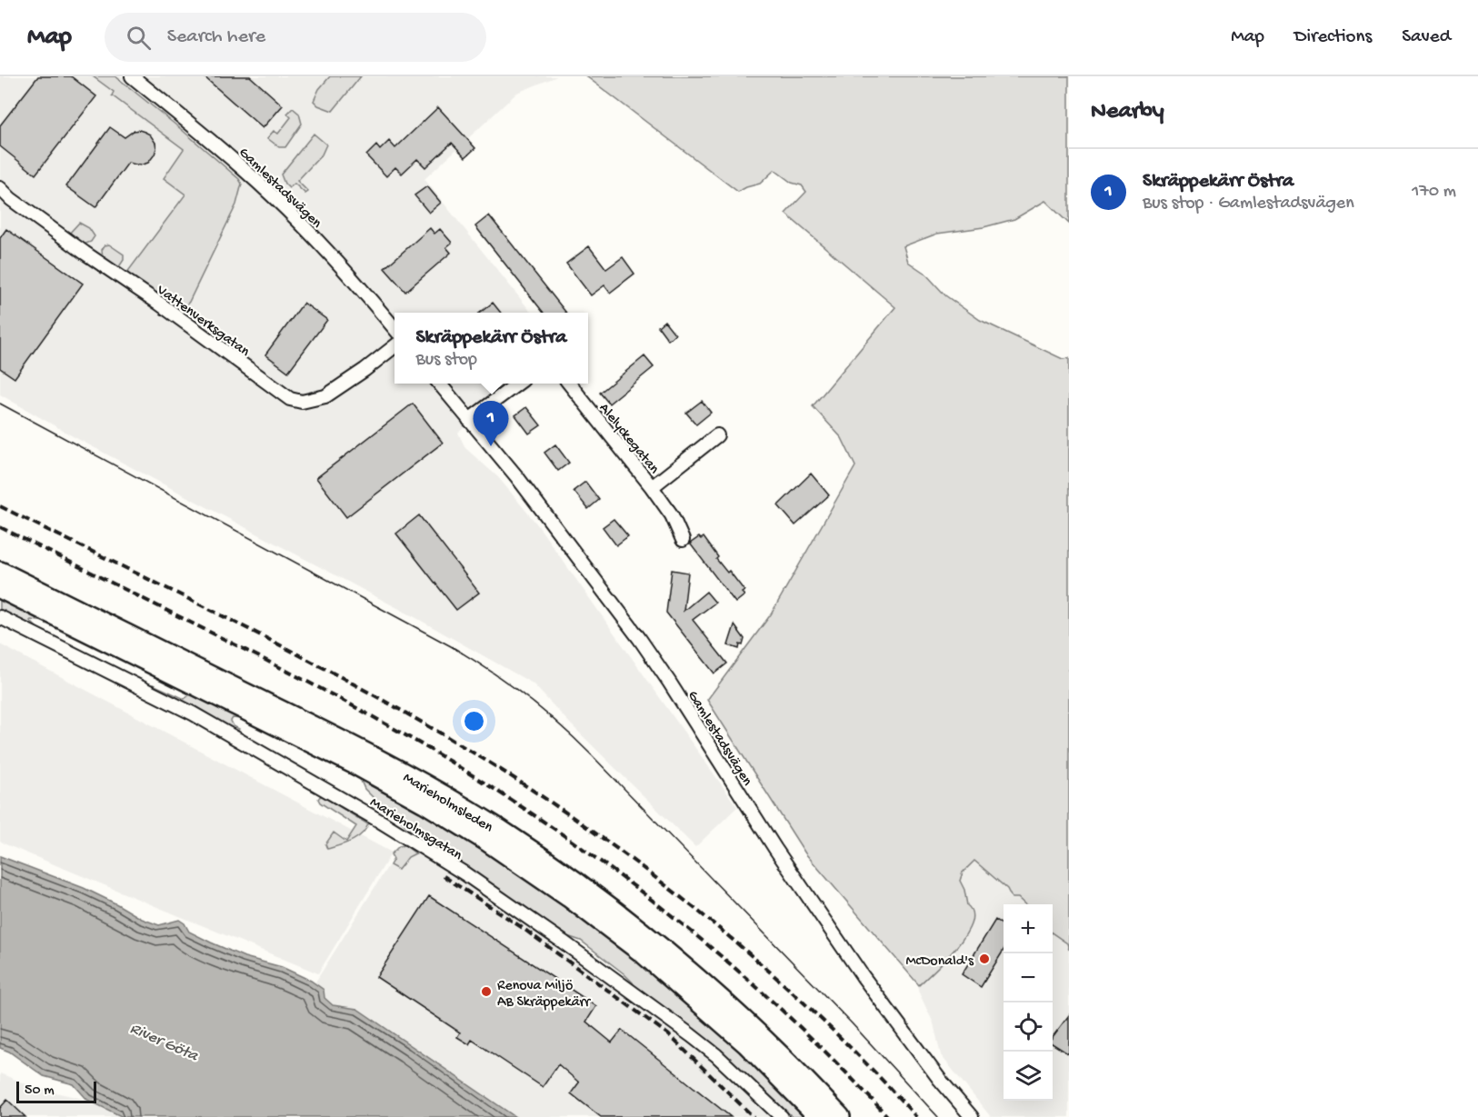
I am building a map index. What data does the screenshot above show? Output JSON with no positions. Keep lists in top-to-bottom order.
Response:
{
  "streets": {
    "highway": ["Marieholmsleden"],
    "street": [
      "Gamlestadsvägen",
      "Vattenverksgatan",
      "Alelyckegatan",
      "Marieholmsgatan"
    ]
  },
  "water": ["River Göta"],
  "places": ["McDonald's", "Renova Miljö AB Skräppekärr"],
  "scale_bar": "50 m",
  "page": {
    "header": "Map",
    "search": "Search here",
    "nav": ["Map", "Directions", "Saved"],
    "heading": "Nearby",
    "list": [
      {
        "mark": "1",
        "name": "Skräppekärr Östra",
        "note": "Bus stop · Gamlestadsvägen",
        "value": "170 m"
      }
    ],
    "popup": ["Skräppekärr Östra", "Bus stop"],
    "pins": "1",
    "map_buttons": ["+", "−"],
    "scale": "50 m"
  }
}
